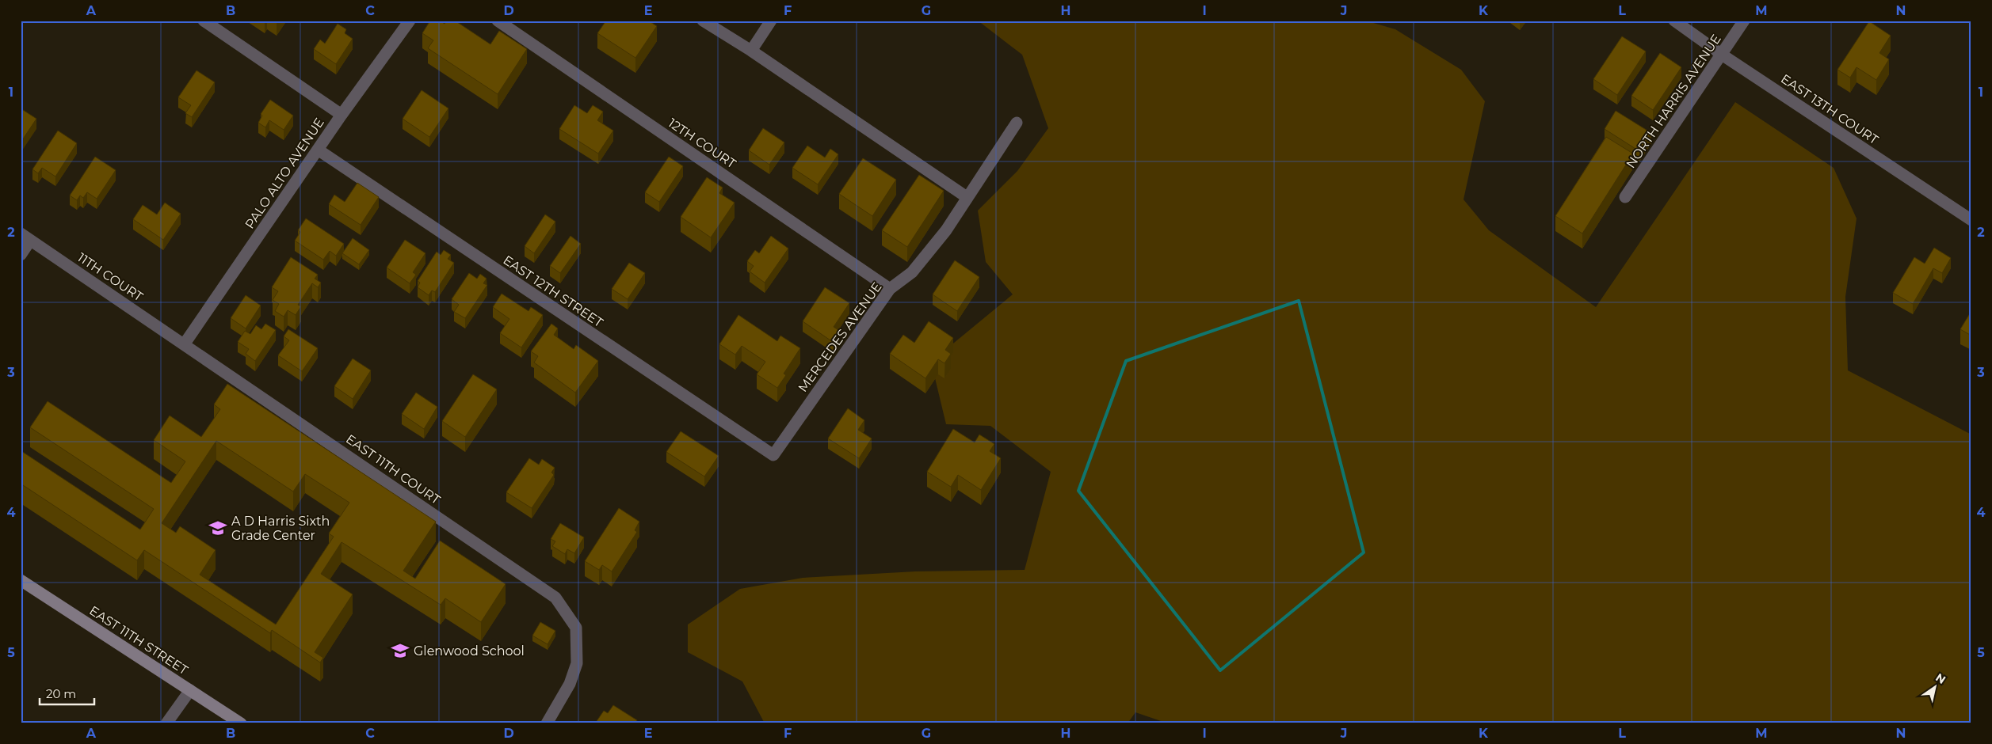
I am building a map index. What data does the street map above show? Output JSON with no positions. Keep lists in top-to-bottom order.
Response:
{
  "streets": {
    "main road": ["EAST 11TH STREET"],
    "street": [
      "NORTH HARRIS AVENUE",
      "EAST 13TH COURT",
      "12TH COURT",
      "PALO ALTO AVENUE",
      "11TH COURT",
      "EAST 12TH STREET",
      "MERCEDES AVENUE",
      "EAST 11TH COURT"
    ]
  },
  "crossings": [
    ["NORTH HARRIS AVENUE", "EAST 13TH COURT"],
    ["12TH COURT", "MERCEDES AVENUE"],
    ["PALO ALTO AVENUE", "11TH COURT"],
    ["PALO ALTO AVENUE", "EAST 12TH STREET"],
    ["PALO ALTO AVENUE", "EAST 11TH COURT"],
    ["11TH COURT", "EAST 11TH COURT"],
    ["EAST 12TH STREET", "MERCEDES AVENUE"]
  ],
  "places": {
    "school or university": ["A D Harris Sixth Grade Center", "Glenwood School"]
  },
  "scale_bar": "20 m",
  "north": "top right",
  "grid": {
    "columns": [
      "A",
      "B",
      "C",
      "D",
      "E",
      "F",
      "G",
      "H",
      "I",
      "J",
      "K",
      "L",
      "M",
      "N"
    ],
    "rows": [
      "1",
      "2",
      "3",
      "4",
      "5"
    ]
  }
}
